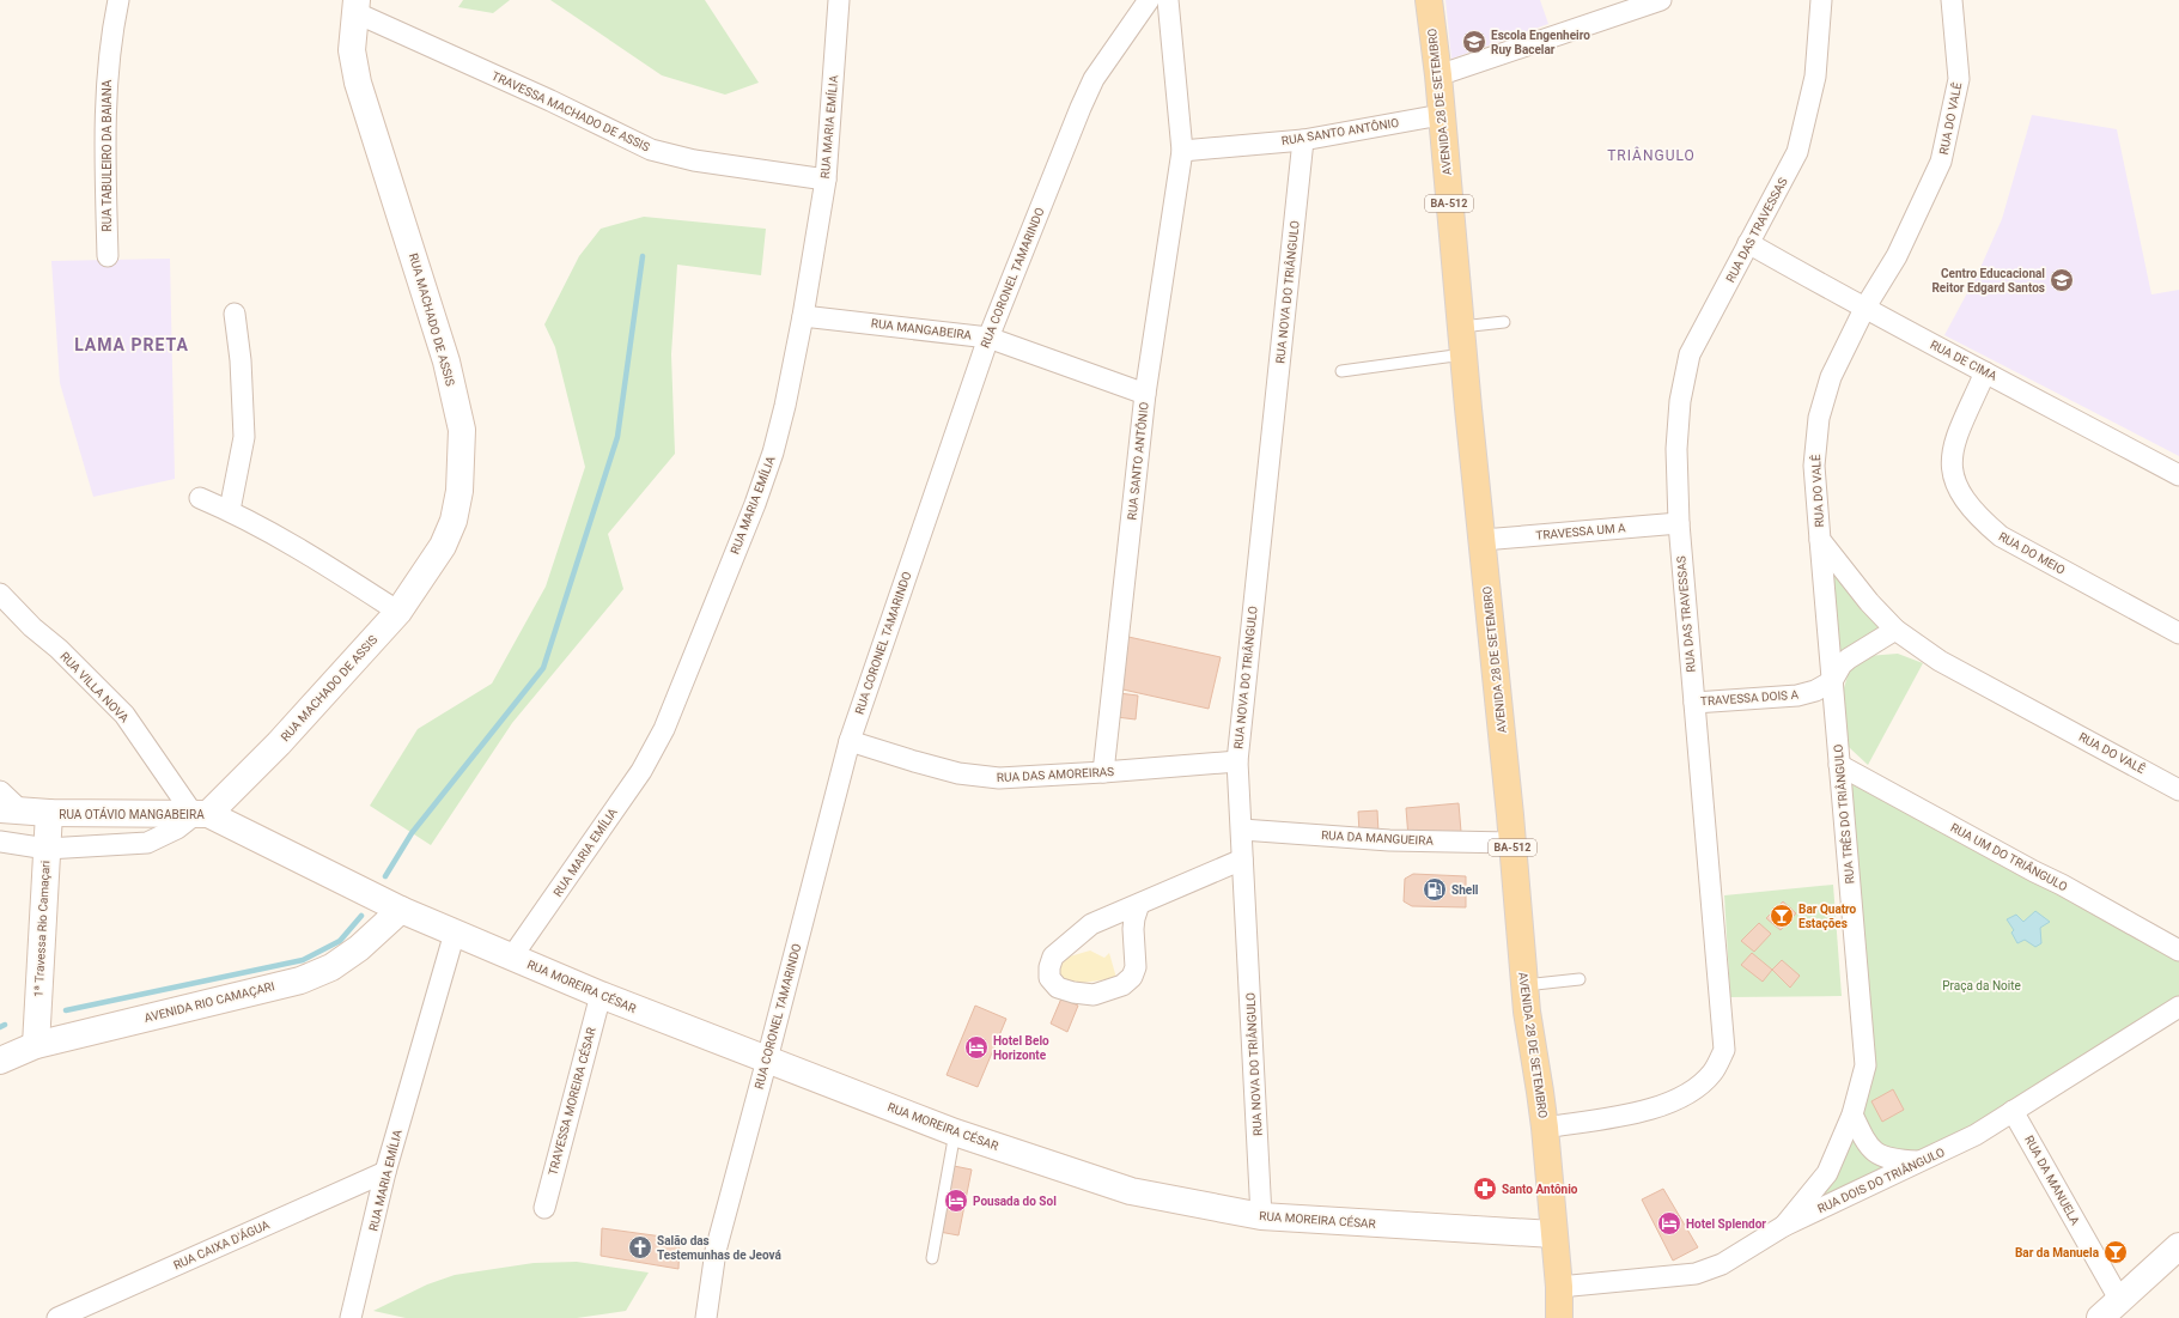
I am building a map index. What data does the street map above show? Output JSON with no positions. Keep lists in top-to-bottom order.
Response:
{
  "streets": {
    "main road": ["AVENIDA 28 DE SETEMBRO", "BA-512"],
    "street": [
      "TRAVESSA MACHADO DE ASSIS",
      "RUA DO VALÊ",
      "RUA MARIA EMÍLIA",
      "RUA SANTO ANTÔNIO",
      "RUA TABULEIRO DA BAIANA",
      "RUA DAS TRAVESSAS",
      "RUA CORONEL TAMARINDO",
      "RUA NOVA DO TRIÂNGULO",
      "RUA MACHADO DE ASSIS",
      "RUA MANGABEIRA",
      "RUA DE CIMA",
      "TRAVESSA UM A",
      "RUA DO MEIO",
      "RUA VILLA NOVA",
      "TRAVESSA DOIS A",
      "RUA DAS AMOREIRAS",
      "RUA OTÁVIO MANGABEIRA",
      "RUA TRÊS DO TRIÂNGULO",
      "RUA DA MANGUEIRA",
      "RUA UM DO TRIÂNGULO",
      "1ª Travessa Rio Camaçari",
      "RUA MOREIRA CÉSAR",
      "AVENIDA RIO CAMAÇARI",
      "TRAVESSA MOREIRA CÉSAR",
      "RUA DOIS DO TRIÂNGULO",
      "RUA DA MANUELA",
      "RUA CAIXA D'ÁGUA"
    ]
  },
  "crossings": [
    ["AVENIDA 28 DE SETEMBRO", "RUA SANTO ANTÔNIO"],
    ["AVENIDA 28 DE SETEMBRO", "RUA DAS TRAVESSAS"],
    ["AVENIDA 28 DE SETEMBRO", "TRAVESSA UM A"],
    ["AVENIDA 28 DE SETEMBRO", "RUA DA MANGUEIRA"],
    ["AVENIDA 28 DE SETEMBRO", "RUA MOREIRA CÉSAR"],
    ["AVENIDA 28 DE SETEMBRO", "RUA DOIS DO TRIÂNGULO"],
    ["TRAVESSA MACHADO DE ASSIS", "RUA MARIA EMÍLIA"],
    ["TRAVESSA MACHADO DE ASSIS", "RUA MACHADO DE ASSIS"],
    ["RUA DO VALÊ", "RUA DE CIMA"],
    ["RUA DO VALÊ", "RUA TRÊS DO TRIÂNGULO"],
    ["RUA MARIA EMÍLIA", "RUA MANGABEIRA"],
    ["RUA MARIA EMÍLIA", "RUA MOREIRA CÉSAR"],
    ["RUA MARIA EMÍLIA", "RUA CAIXA D'ÁGUA"],
    ["RUA SANTO ANTÔNIO", "RUA NOVA DO TRIÂNGULO"],
    ["RUA SANTO ANTÔNIO", "RUA MANGABEIRA"],
    ["RUA SANTO ANTÔNIO", "RUA DAS AMOREIRAS"],
    ["RUA DAS TRAVESSAS", "RUA DE CIMA"],
    ["RUA DAS TRAVESSAS", "TRAVESSA UM A"],
    ["RUA DAS TRAVESSAS", "TRAVESSA DOIS A"],
    ["RUA CORONEL TAMARINDO", "RUA MANGABEIRA"],
    ["RUA CORONEL TAMARINDO", "RUA DAS AMOREIRAS"],
    ["RUA CORONEL TAMARINDO", "RUA MOREIRA CÉSAR"],
    ["RUA NOVA DO TRIÂNGULO", "RUA DAS AMOREIRAS"],
    ["RUA NOVA DO TRIÂNGULO", "RUA DA MANGUEIRA"],
    ["RUA NOVA DO TRIÂNGULO", "RUA MOREIRA CÉSAR"],
    ["RUA MACHADO DE ASSIS", "RUA VILLA NOVA"],
    ["RUA MACHADO DE ASSIS", "RUA OTÁVIO MANGABEIRA"],
    ["RUA DE CIMA", "RUA DO MEIO"],
    ["RUA VILLA NOVA", "RUA OTÁVIO MANGABEIRA"],
    ["TRAVESSA DOIS A", "RUA TRÊS DO TRIÂNGULO"],
    ["RUA OTÁVIO MANGABEIRA", "1ª Travessa Rio Camaçari"],
    ["RUA OTÁVIO MANGABEIRA", "RUA MOREIRA CÉSAR"],
    ["RUA TRÊS DO TRIÂNGULO", "RUA UM DO TRIÂNGULO"],
    ["RUA TRÊS DO TRIÂNGULO", "RUA DOIS DO TRIÂNGULO"],
    ["1ª Travessa Rio Camaçari", "AVENIDA RIO CAMAÇARI"],
    ["RUA MOREIRA CÉSAR", "AVENIDA RIO CAMAÇARI"],
    ["RUA MOREIRA CÉSAR", "TRAVESSA MOREIRA CÉSAR"],
    ["RUA DOIS DO TRIÂNGULO", "RUA DA MANUELA"]
  ],
  "districts": ["TRIÂNGULO", "LAMA PRETA"],
  "parks": ["Praça da Noite"],
  "places": {
    "school or university": ["Escola Engenheiro Ruy Bacelar", "Centro Educacional Reitor Edgard Santos"],
    "fuel station": ["Shell"],
    "bar": ["Bar Quatro Estações", "Bar da Manuela"],
    "hotel": ["Hotel Belo Horizonte", "Pousada do Sol", "Hotel Splendor"],
    "pharmacy": ["Santo Antônio"],
    "church": ["Salão das Testemunhas de Jeová"]
  }
}
